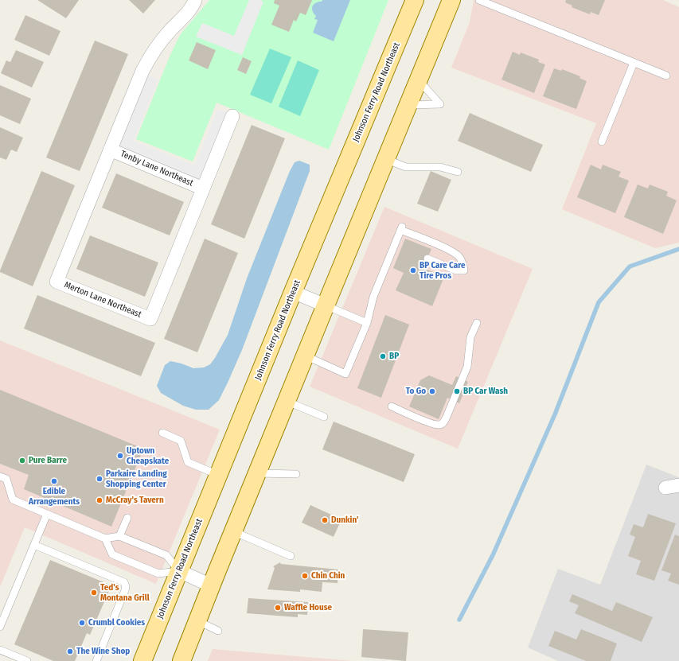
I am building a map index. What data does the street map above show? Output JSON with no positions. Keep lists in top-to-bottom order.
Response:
{
  "streets": {
    "main road": ["Johnson Ferry Road Northeast"],
    "street": ["Tenby Lane Northeast", "Merton Lane Northeast"]
  },
  "crossings": [
    ["Tenby Lane Northeast", "Merton Lane Northeast"]
  ],
  "places": [
    "BP Care Care Tire Pros",
    "BP",
    "To Go",
    "BP Car Wash",
    "Uptown Cheapskate",
    "Pure Barre",
    "Parkaire Landing Shopping Center",
    "Edible Arrangements",
    "McCray's Tavern",
    "Dunkin'",
    "Chin Chin",
    "Ted's Montana Grill",
    "Waffle House",
    "Crumbl Cookies",
    "The Wine Shop"
  ]
}
